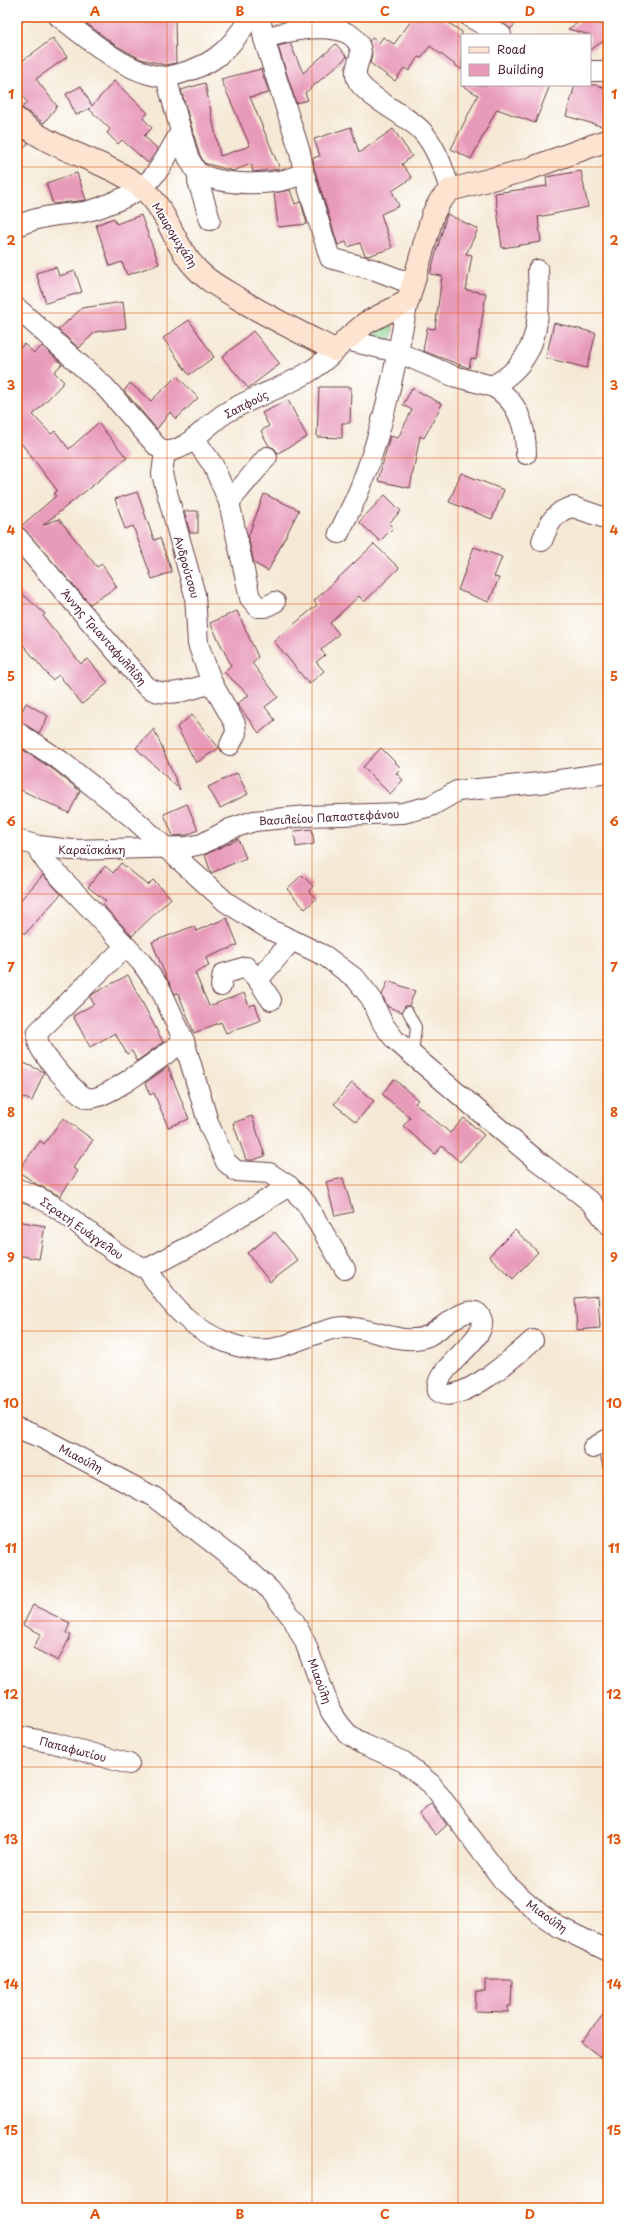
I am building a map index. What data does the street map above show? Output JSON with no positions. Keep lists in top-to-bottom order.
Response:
{
  "streets": {
    "street": [
      "Μαυρομιχάλη",
      "Σαπφούς",
      "Ανδρούτσου",
      "Άννης Τριανταφυλλίδη",
      "Βασιλείου Παπαστεφάνου",
      "Καραϊσκάκη",
      "Στρατή Ευάγγελου",
      "Μιαούλη",
      "Παπαφωτίου"
    ]
  },
  "crossings": [
    ["Μαυρομιχάλη", "Σαπφούς"],
    ["Ανδρούτσου", "Άννης Τριανταφυλλίδη"],
    ["Βασιλείου Παπαστεφάνου", "Καραϊσκάκη"]
  ],
  "legend": ["Road", "Building"],
  "grid": {
    "columns": [
      "A",
      "B",
      "C",
      "D"
    ],
    "rows": [
      "1",
      "2",
      "3",
      "4",
      "5",
      "6",
      "7",
      "8",
      "9",
      "10",
      "11",
      "12",
      "13",
      "14",
      "15"
    ]
  }
}
